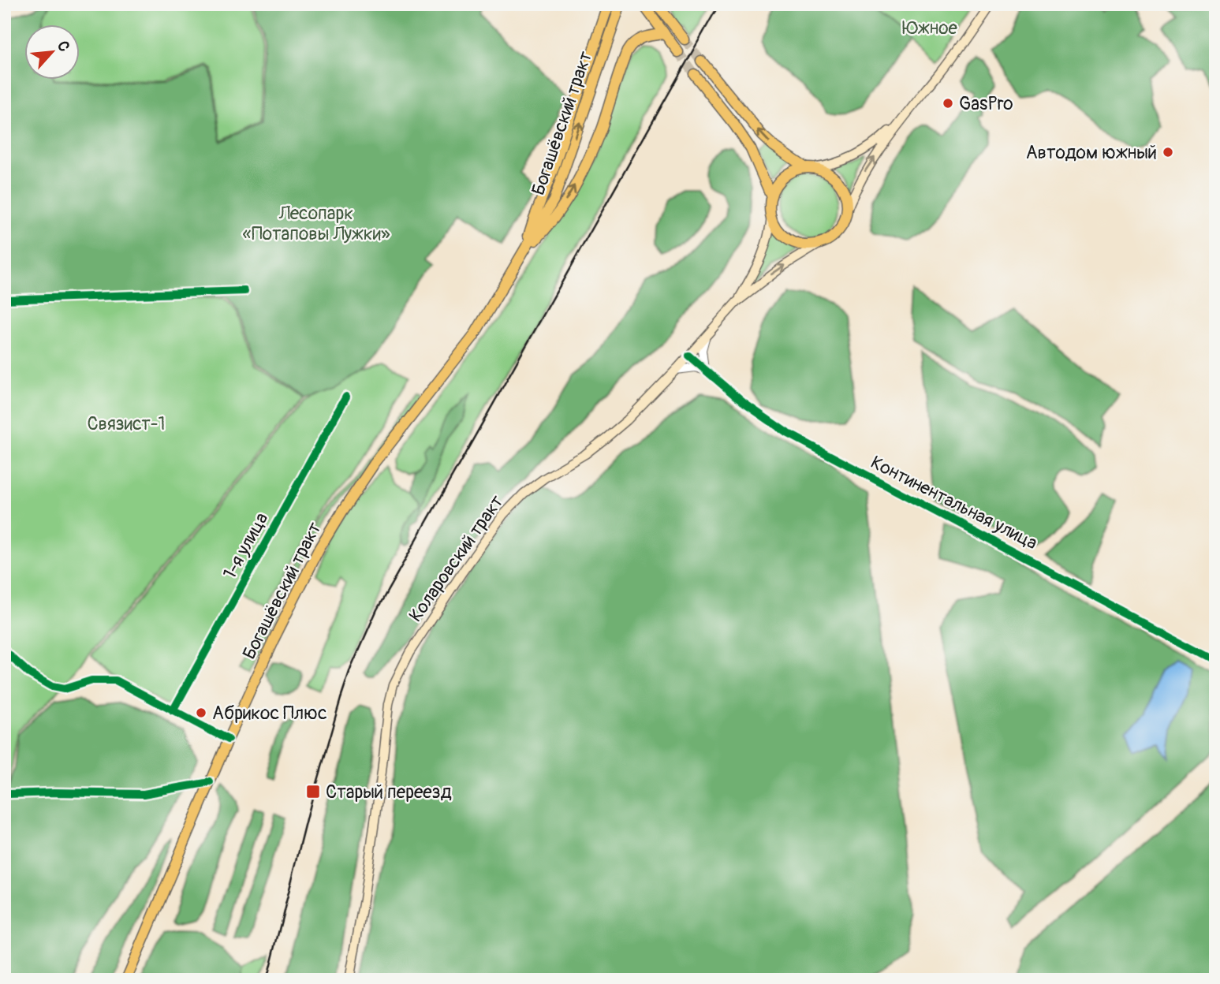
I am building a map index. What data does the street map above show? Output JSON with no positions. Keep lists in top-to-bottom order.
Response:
{
  "streets": {
    "main road": ["Богашёвский тракт", "Коларовский тракт"],
    "street": ["Континентальная улица", "1-я улица"]
  },
  "crossings": [
    ["Континентальная улица", "Коларовский тракт"]
  ],
  "parks": ["Южное", "Лесопарк «Потаповы Лужки»", "Связист-1"],
  "places": {
    "other": ["GasPro", "Автодом южный", "Абрикос Плюс"],
    "transit": ["Старый переезд"]
  },
  "north": "top right"
}
